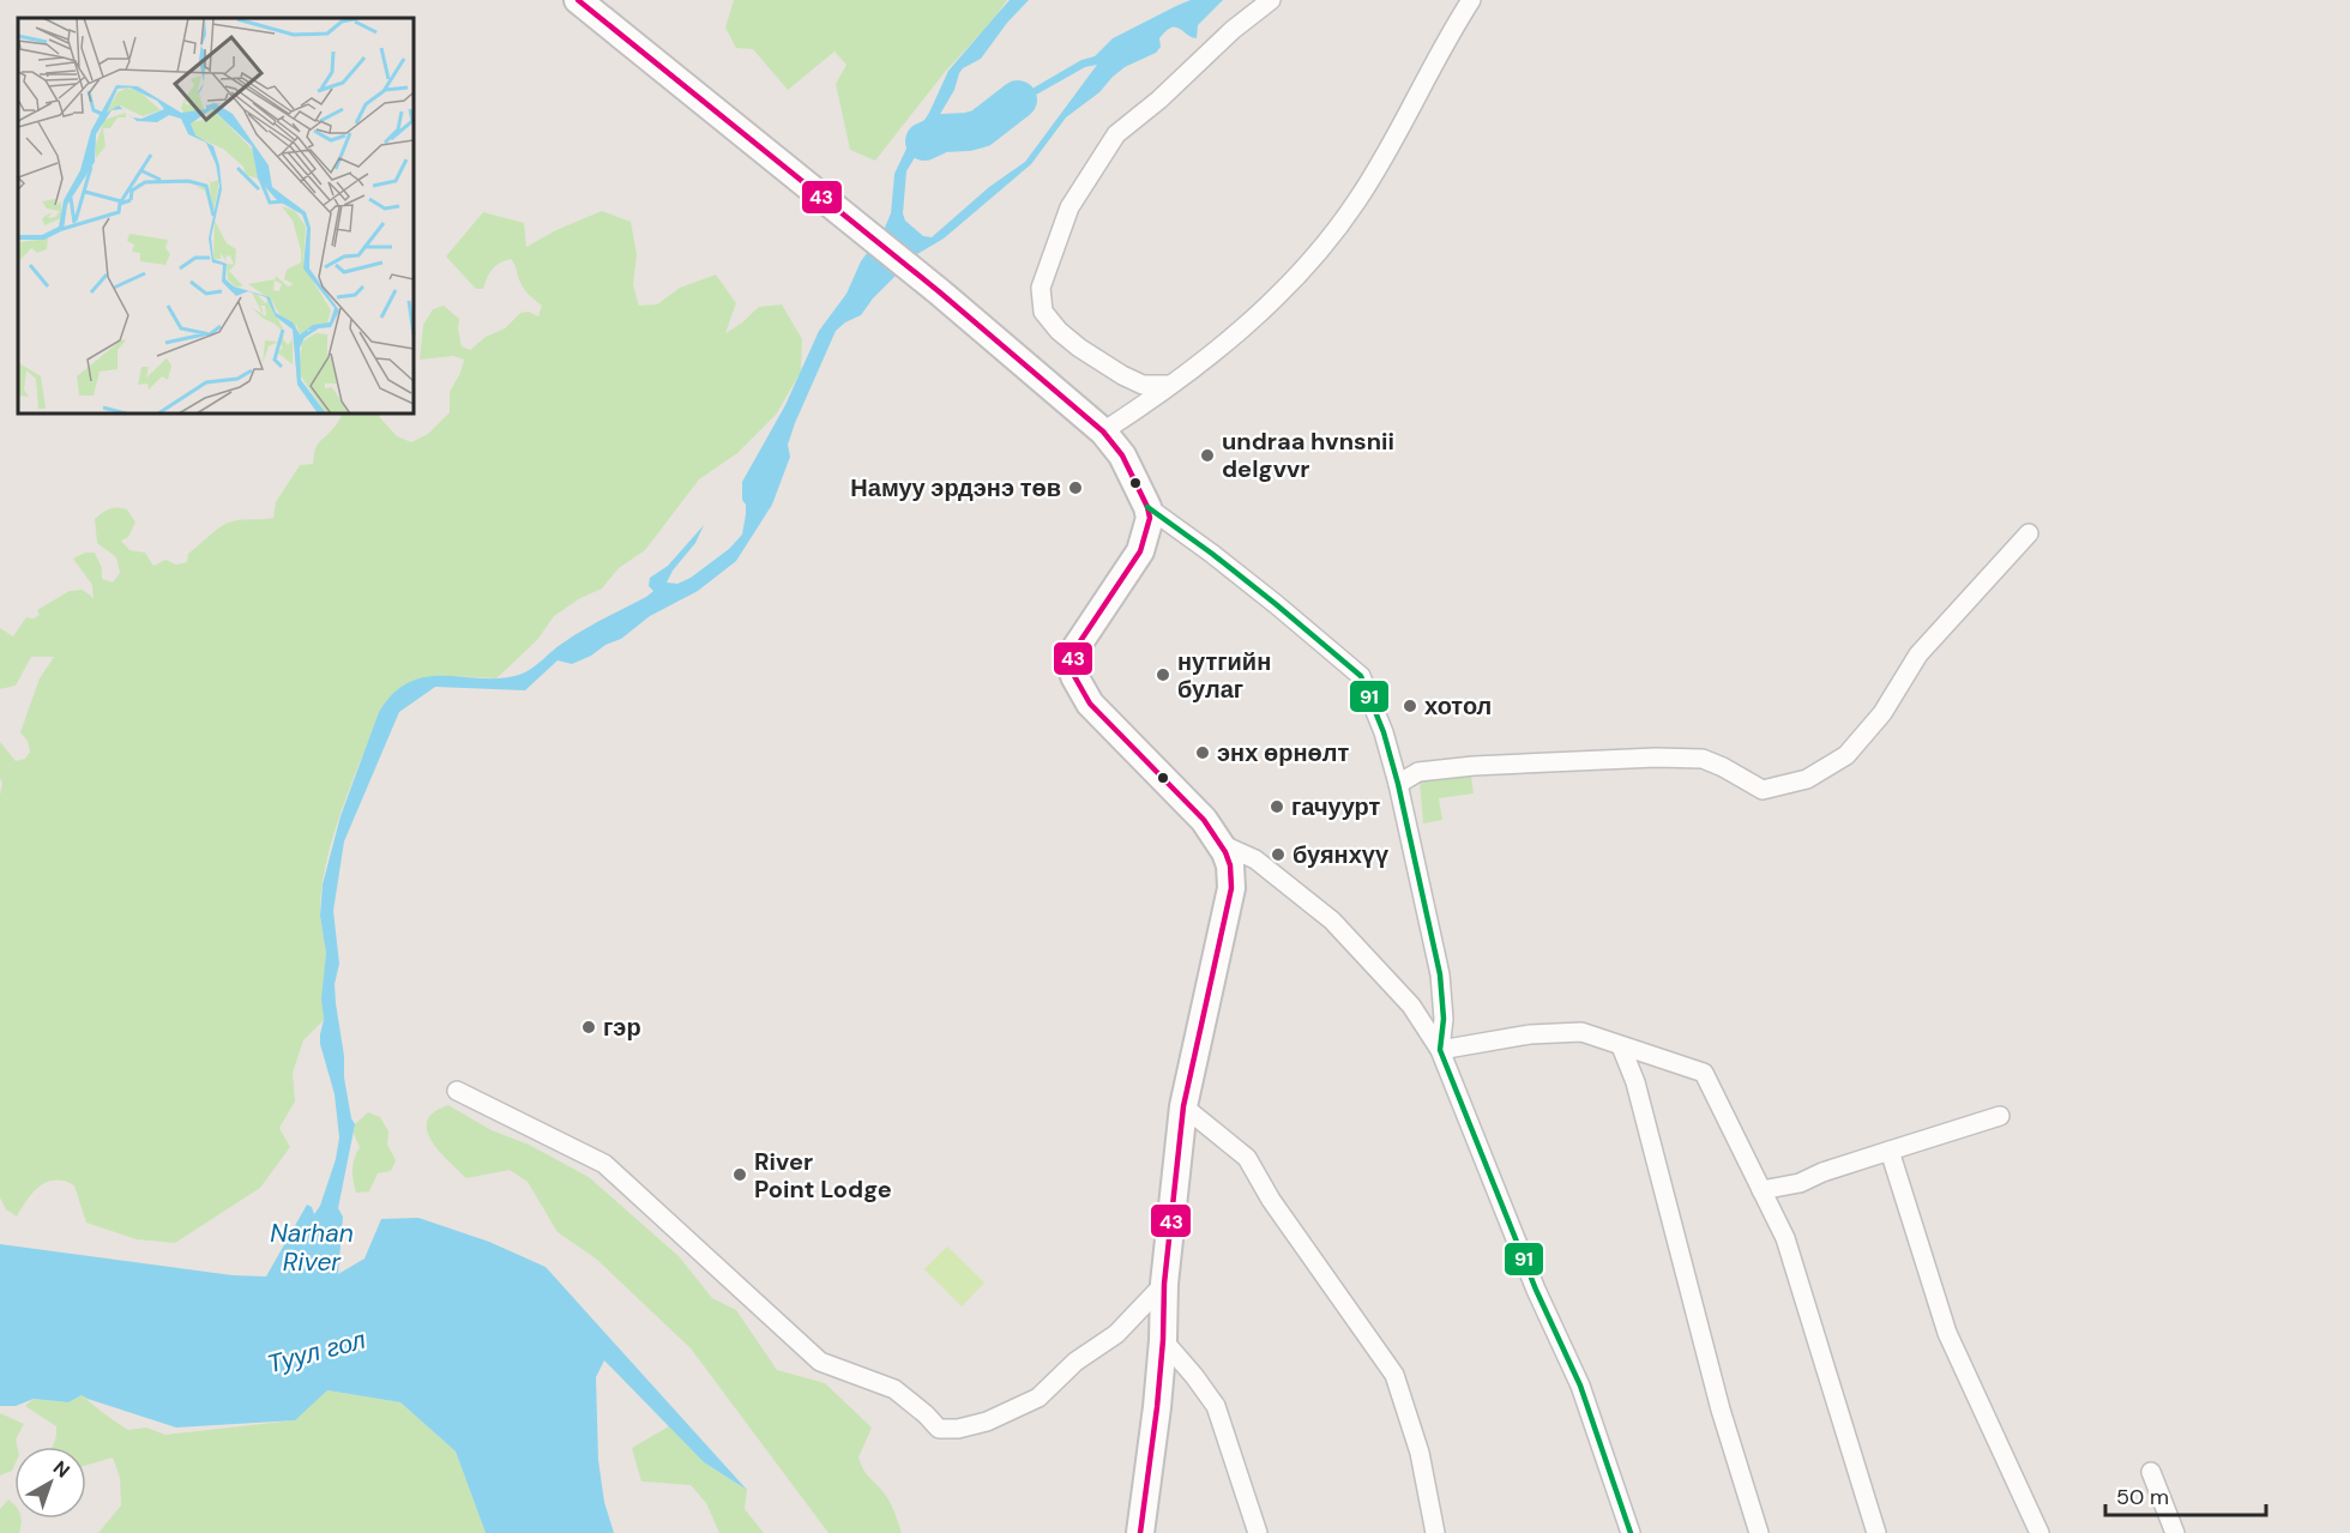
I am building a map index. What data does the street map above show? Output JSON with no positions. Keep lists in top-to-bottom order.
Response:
{
  "water": ["Narhan River", "Туул гол"],
  "places": [
    "undraa hvnsnii delgvvr",
    "Намуу эрдэнэ төв",
    "нутгийн булаг",
    "хотол",
    "энх өрнөлт",
    "гачуурт",
    "буянхүү",
    "гэр",
    "River Point Lodge"
  ],
  "lines": ["transit line 43", "transit line 91"],
  "scale_bar": "50 m",
  "north": "top right"
}
